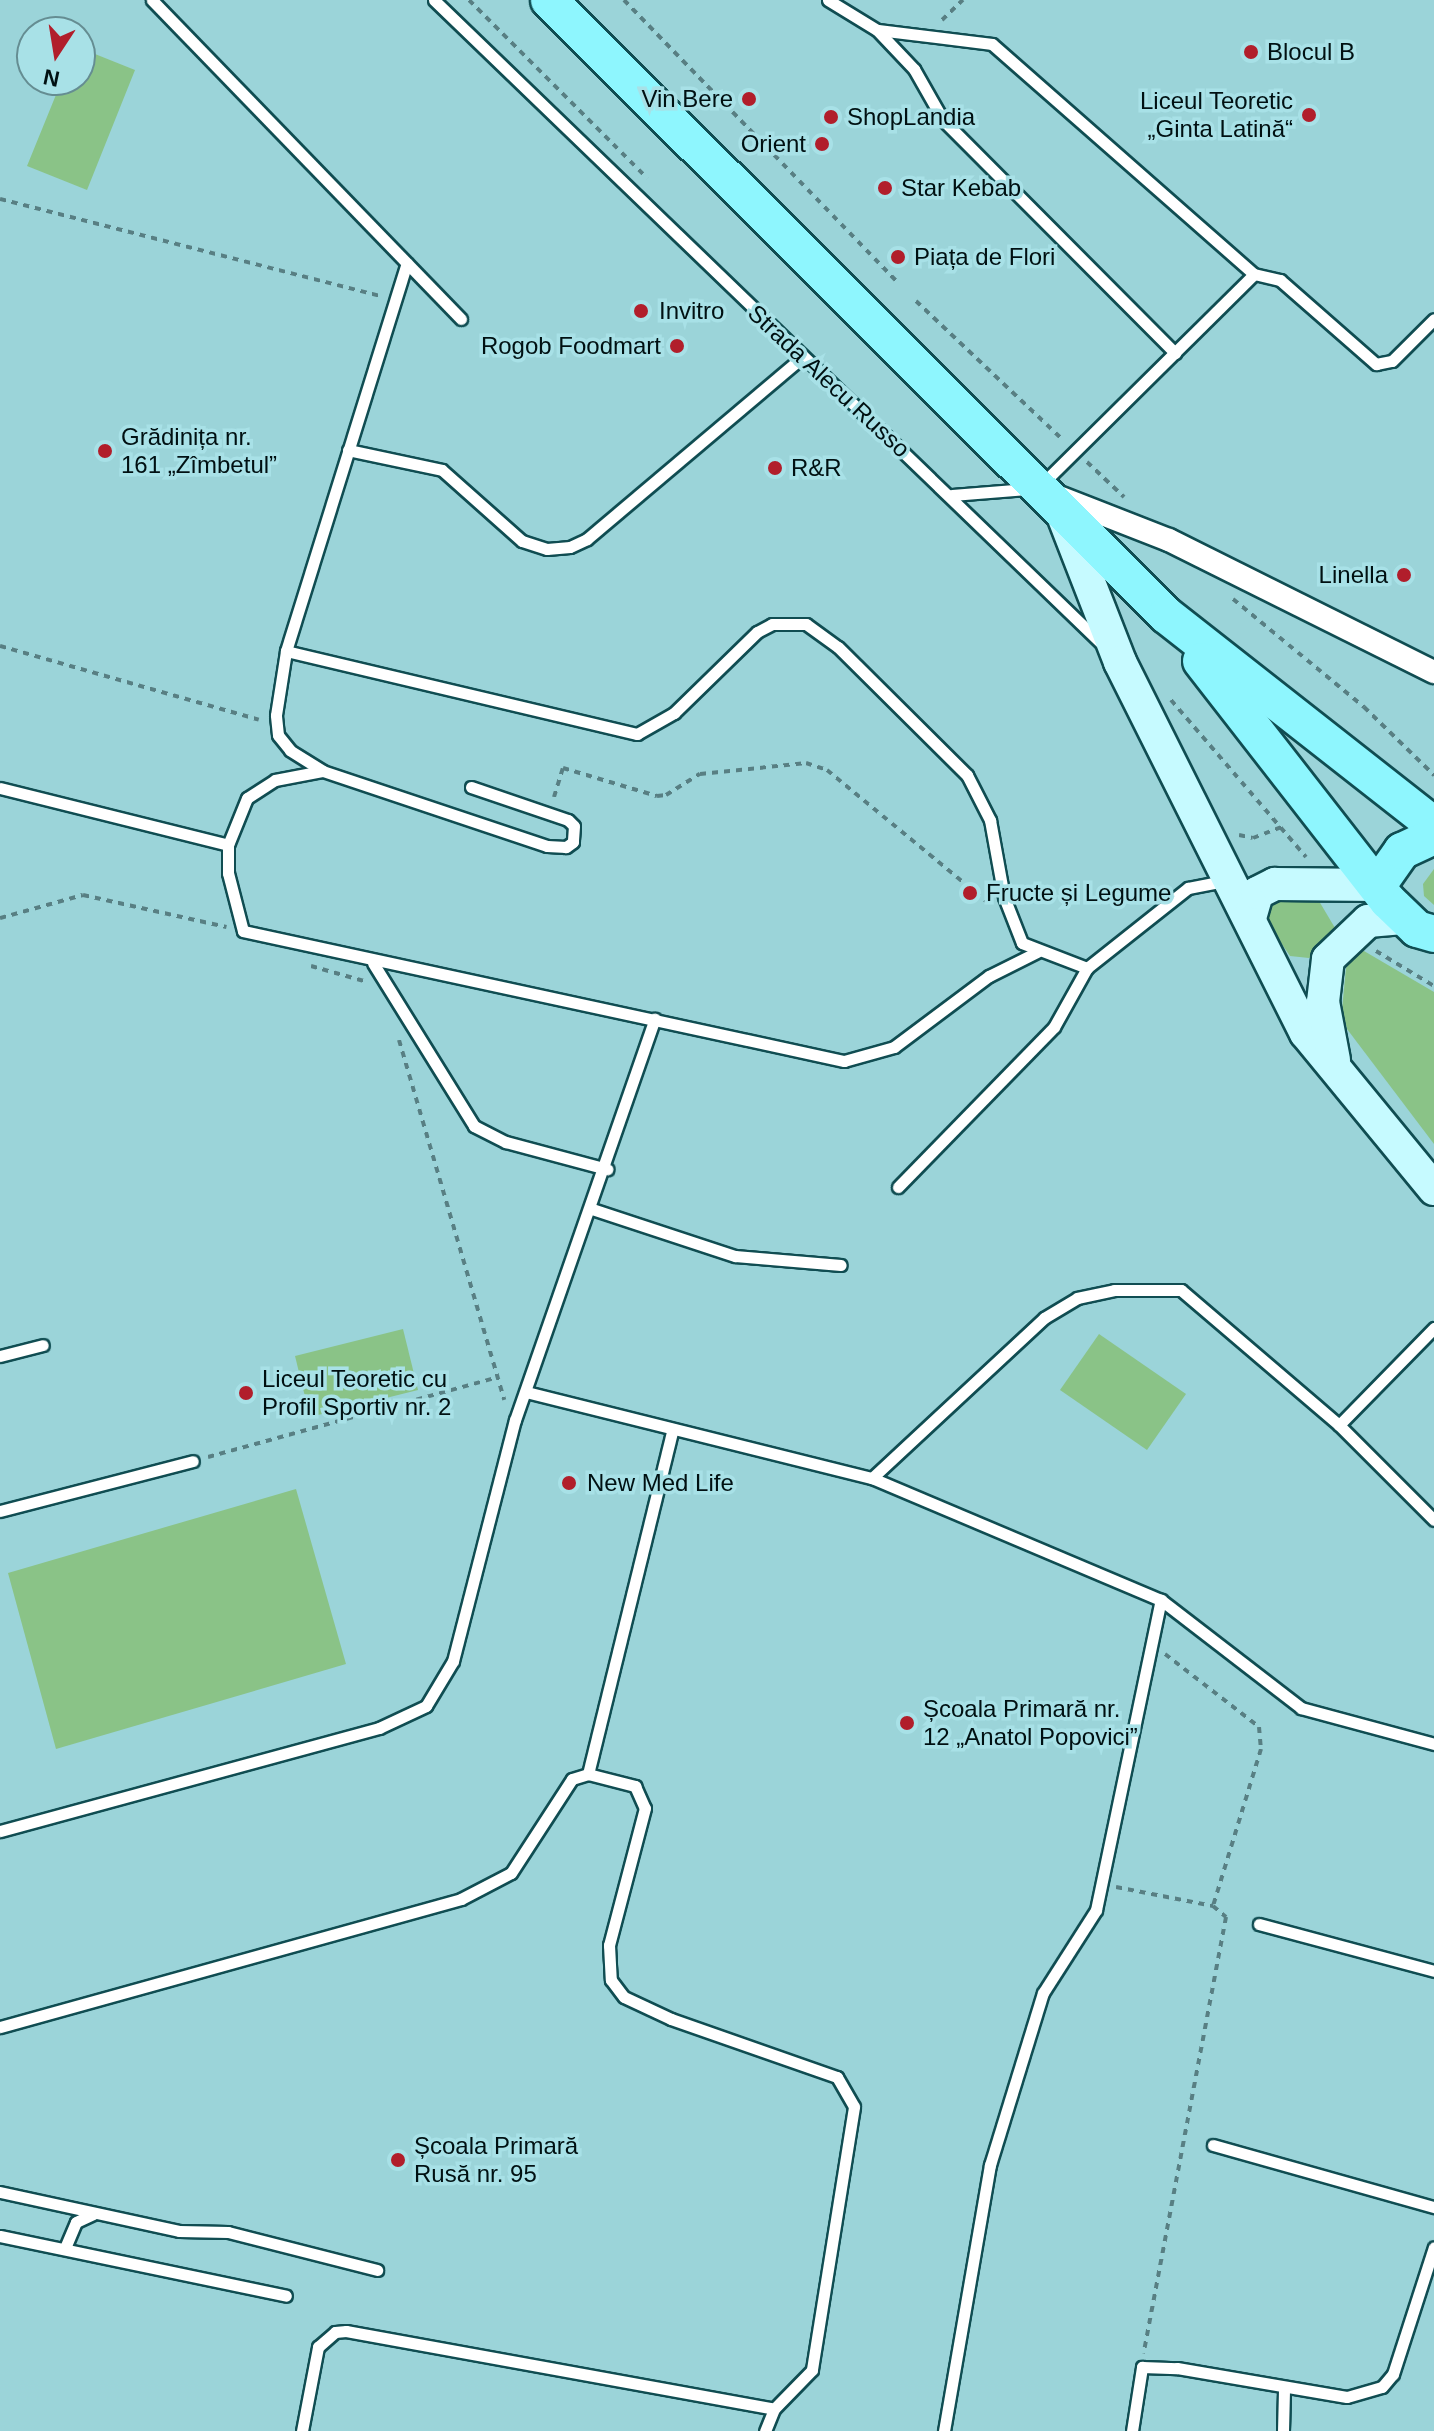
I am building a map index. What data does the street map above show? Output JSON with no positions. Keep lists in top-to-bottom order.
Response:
{
  "streets": {
    "lane": ["Strada Alecu Russo"]
  },
  "places": [
    "Blocul B",
    "Vin Bere",
    "Liceul Teoretic „Ginta Latină“",
    "ShopLandia",
    "Orient",
    "Star Kebab",
    "Piața de Flori",
    "Invitro",
    "Rogob Foodmart",
    "Grădinița nr. 161 „Zîmbetul”",
    "R&R",
    "Linella",
    "Fructe și Legume",
    "Liceul Teoretic cu Profil Sportiv nr. 2",
    "New Med Life",
    "Școala Primară nr. 12 „Anatol Popovici”",
    "Școala Primară Rusă nr. 95"
  ],
  "north": "bottom"
}
